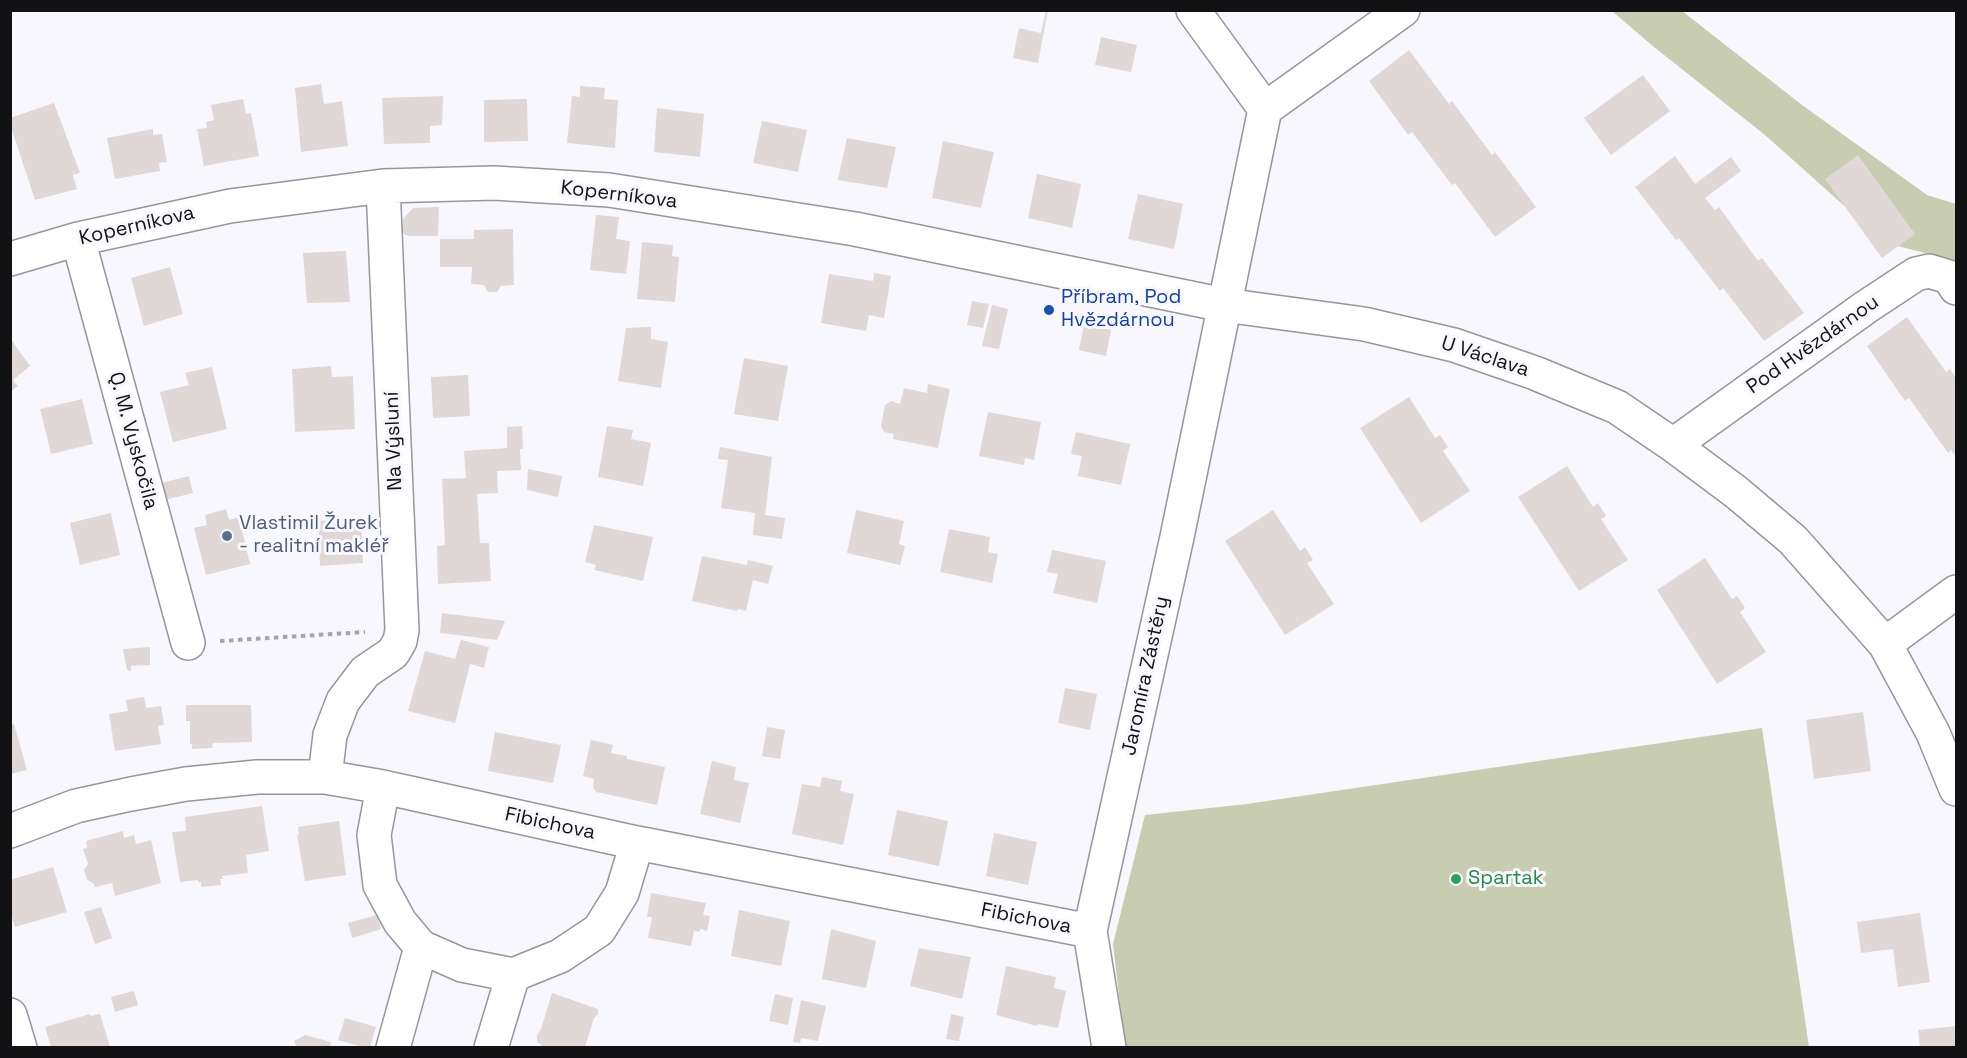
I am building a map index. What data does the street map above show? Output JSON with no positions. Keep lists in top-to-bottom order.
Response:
{
  "streets": {
    "street": [
      "Koperníkova",
      "Pod Hvězdárnou",
      "U Václava",
      "Q. M. Vyskočila",
      "Na Výsluní",
      "Jaromíra Zástěry",
      "Fibichova"
    ]
  },
  "crossings": [
    ["Koperníkova", "U Václava"],
    ["Koperníkova", "Q. M. Vyskočila"],
    ["Koperníkova", "Na Výsluní"],
    ["Koperníkova", "Jaromíra Zástěry"],
    ["Pod Hvězdárnou", "U Václava"],
    ["U Václava", "Jaromíra Zástěry"],
    ["Na Výsluní", "Fibichova"],
    ["Jaromíra Zástěry", "Fibichova"]
  ],
  "places": ["Příbram, Pod Hvězdárnou", "Vlastimil Žurek - realitní makléř", "Spartak"]
}
